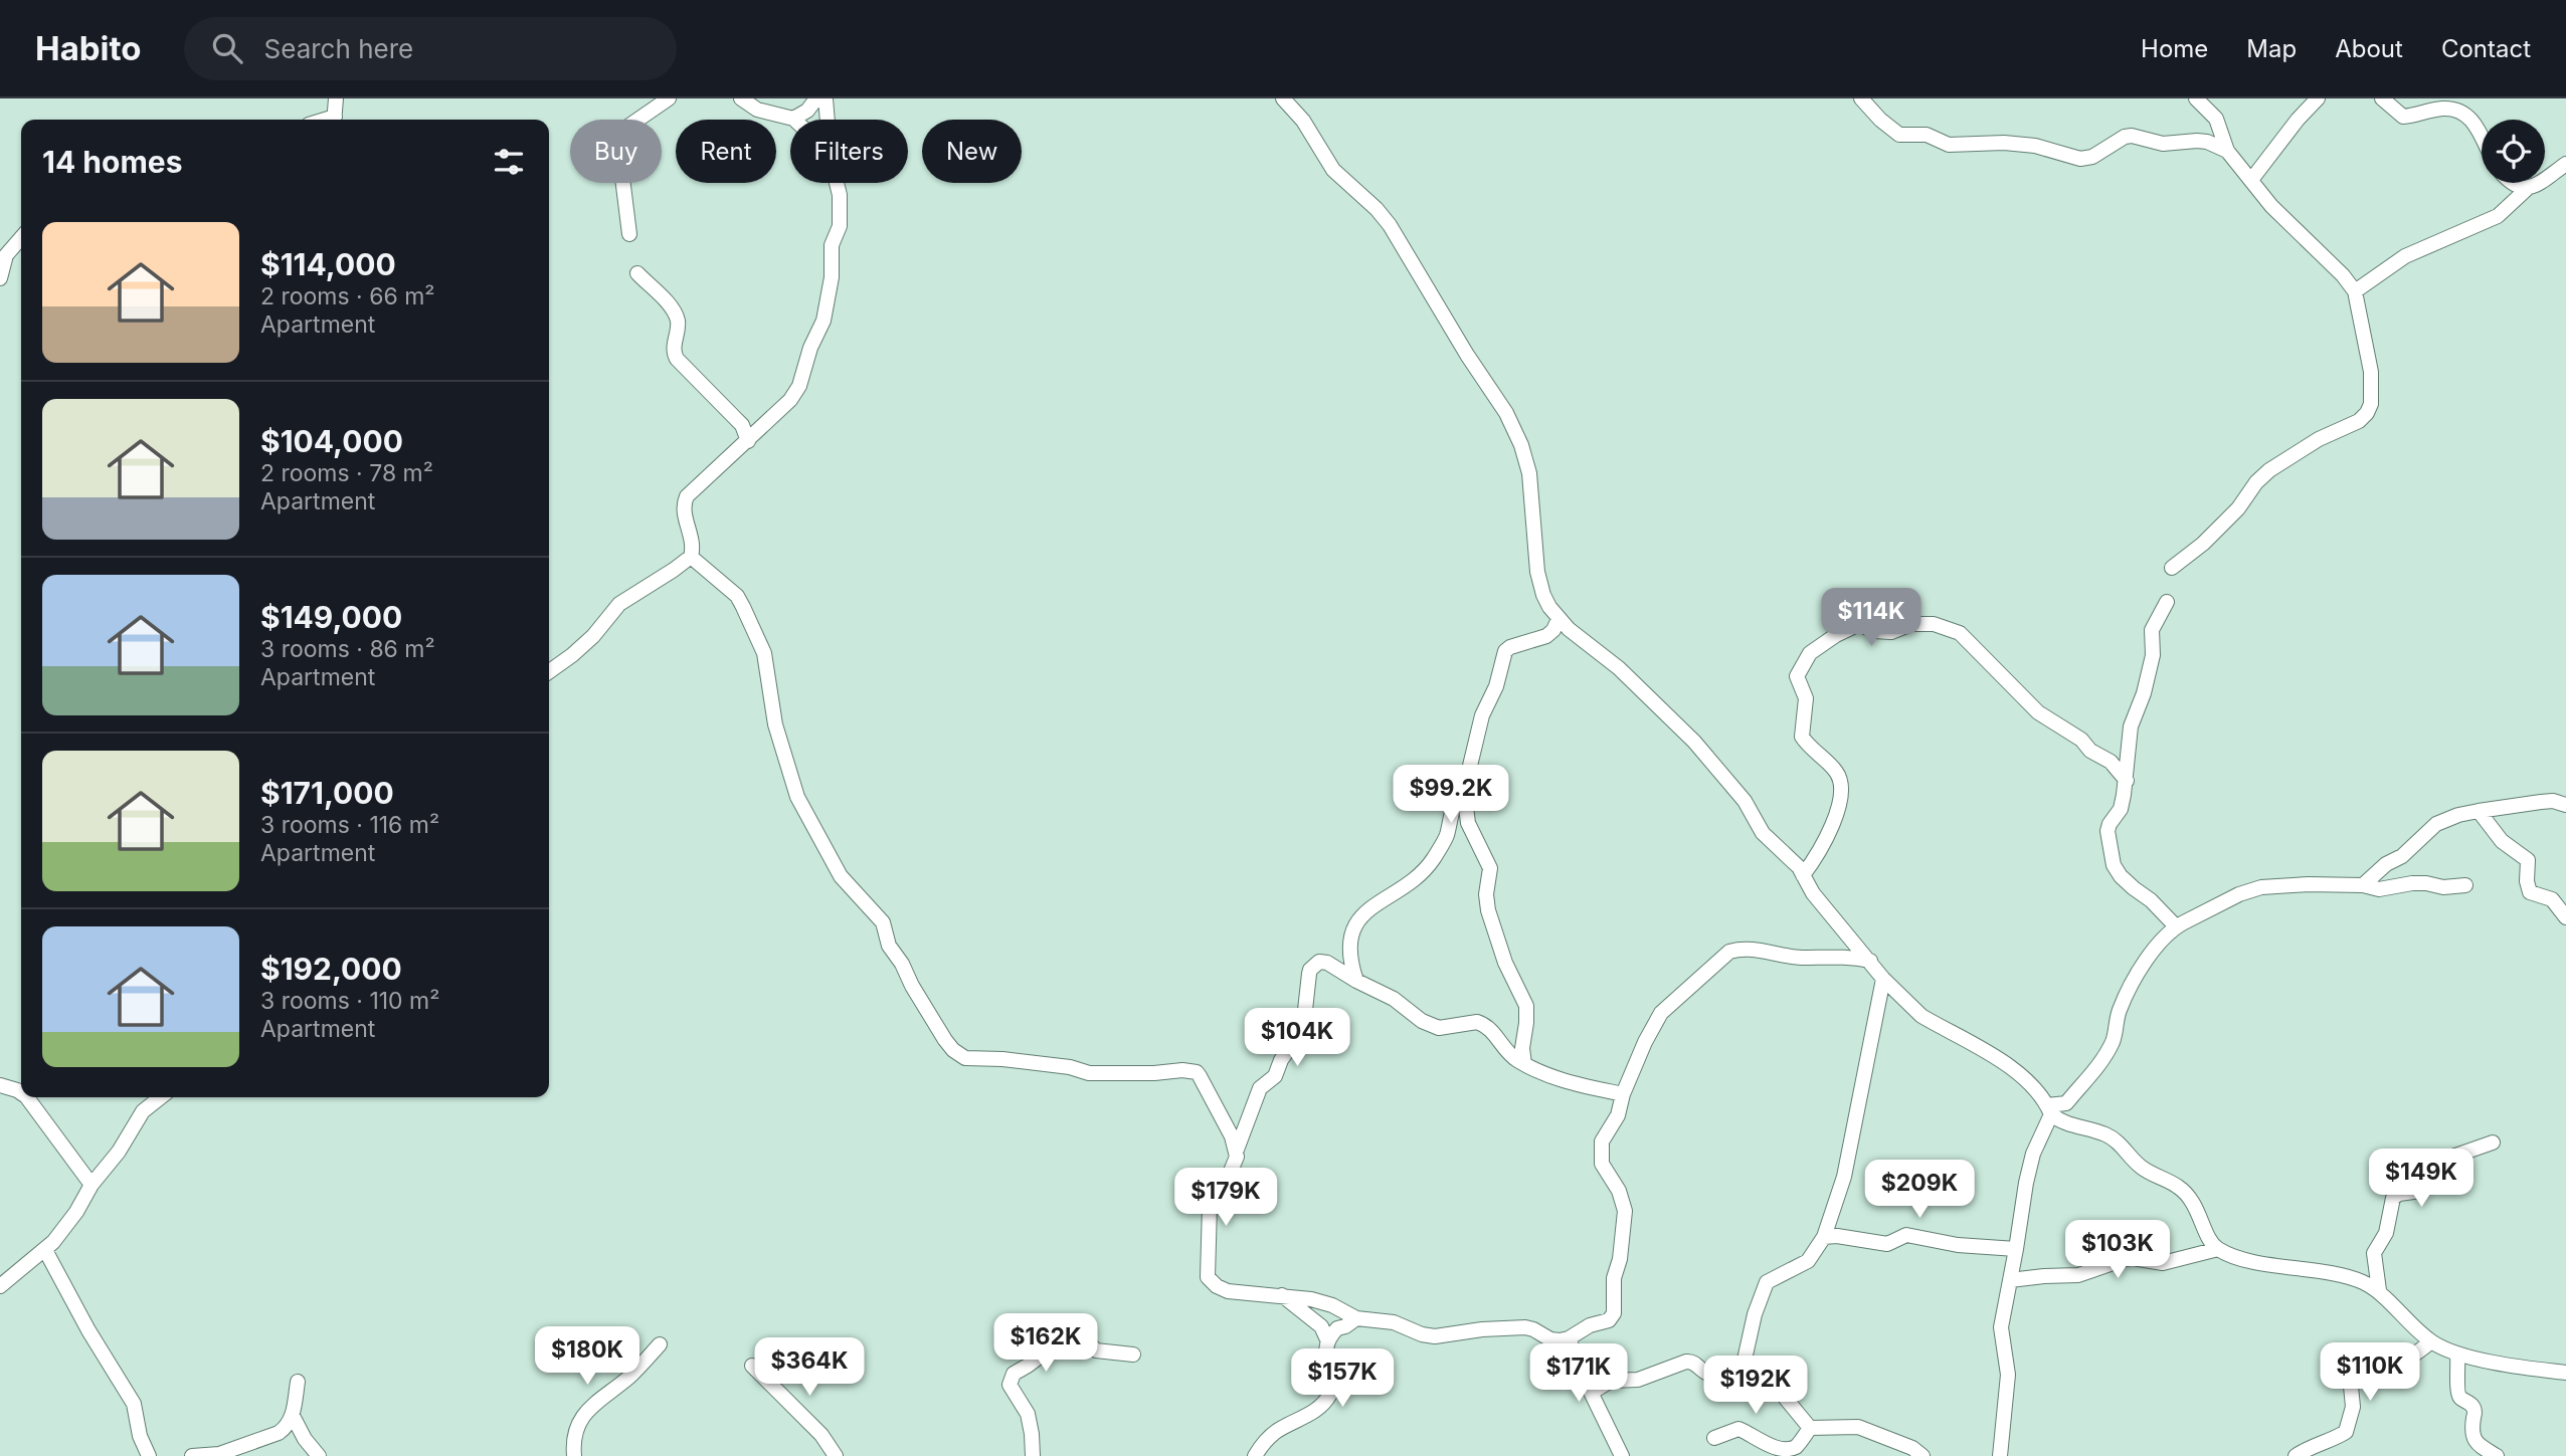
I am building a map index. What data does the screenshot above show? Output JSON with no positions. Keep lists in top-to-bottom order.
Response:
{
  "page": {
    "header": "Habito",
    "search": "Search here",
    "nav": [
      "Home",
      "Map",
      "About",
      "Contact"
    ],
    "chip": [
      "Buy",
      "Rent",
      "Filters",
      "New"
    ],
    "heading": "14 homes",
    "list": [
      {
        "name": "$114,000",
        "note": "2 rooms · 66 m² · Apartment"
      },
      {
        "name": "$104,000",
        "note": "2 rooms · 78 m² · Apartment"
      },
      {
        "name": "$149,000",
        "note": "3 rooms · 86 m² · Apartment"
      },
      {
        "name": "$171,000",
        "note": "3 rooms · 116 m² · Apartment"
      },
      {
        "name": "$192,000",
        "note": "3 rooms · 110 m² · Apartment"
      }
    ],
    "price": [
      "$114K",
      "$99.2K",
      "$104K",
      "$149K",
      "$209K",
      "$179K",
      "$103K",
      "$162K",
      "$180K",
      "$364K",
      "$110K",
      "$171K",
      "$157K",
      "$192K"
    ]
  }
}
